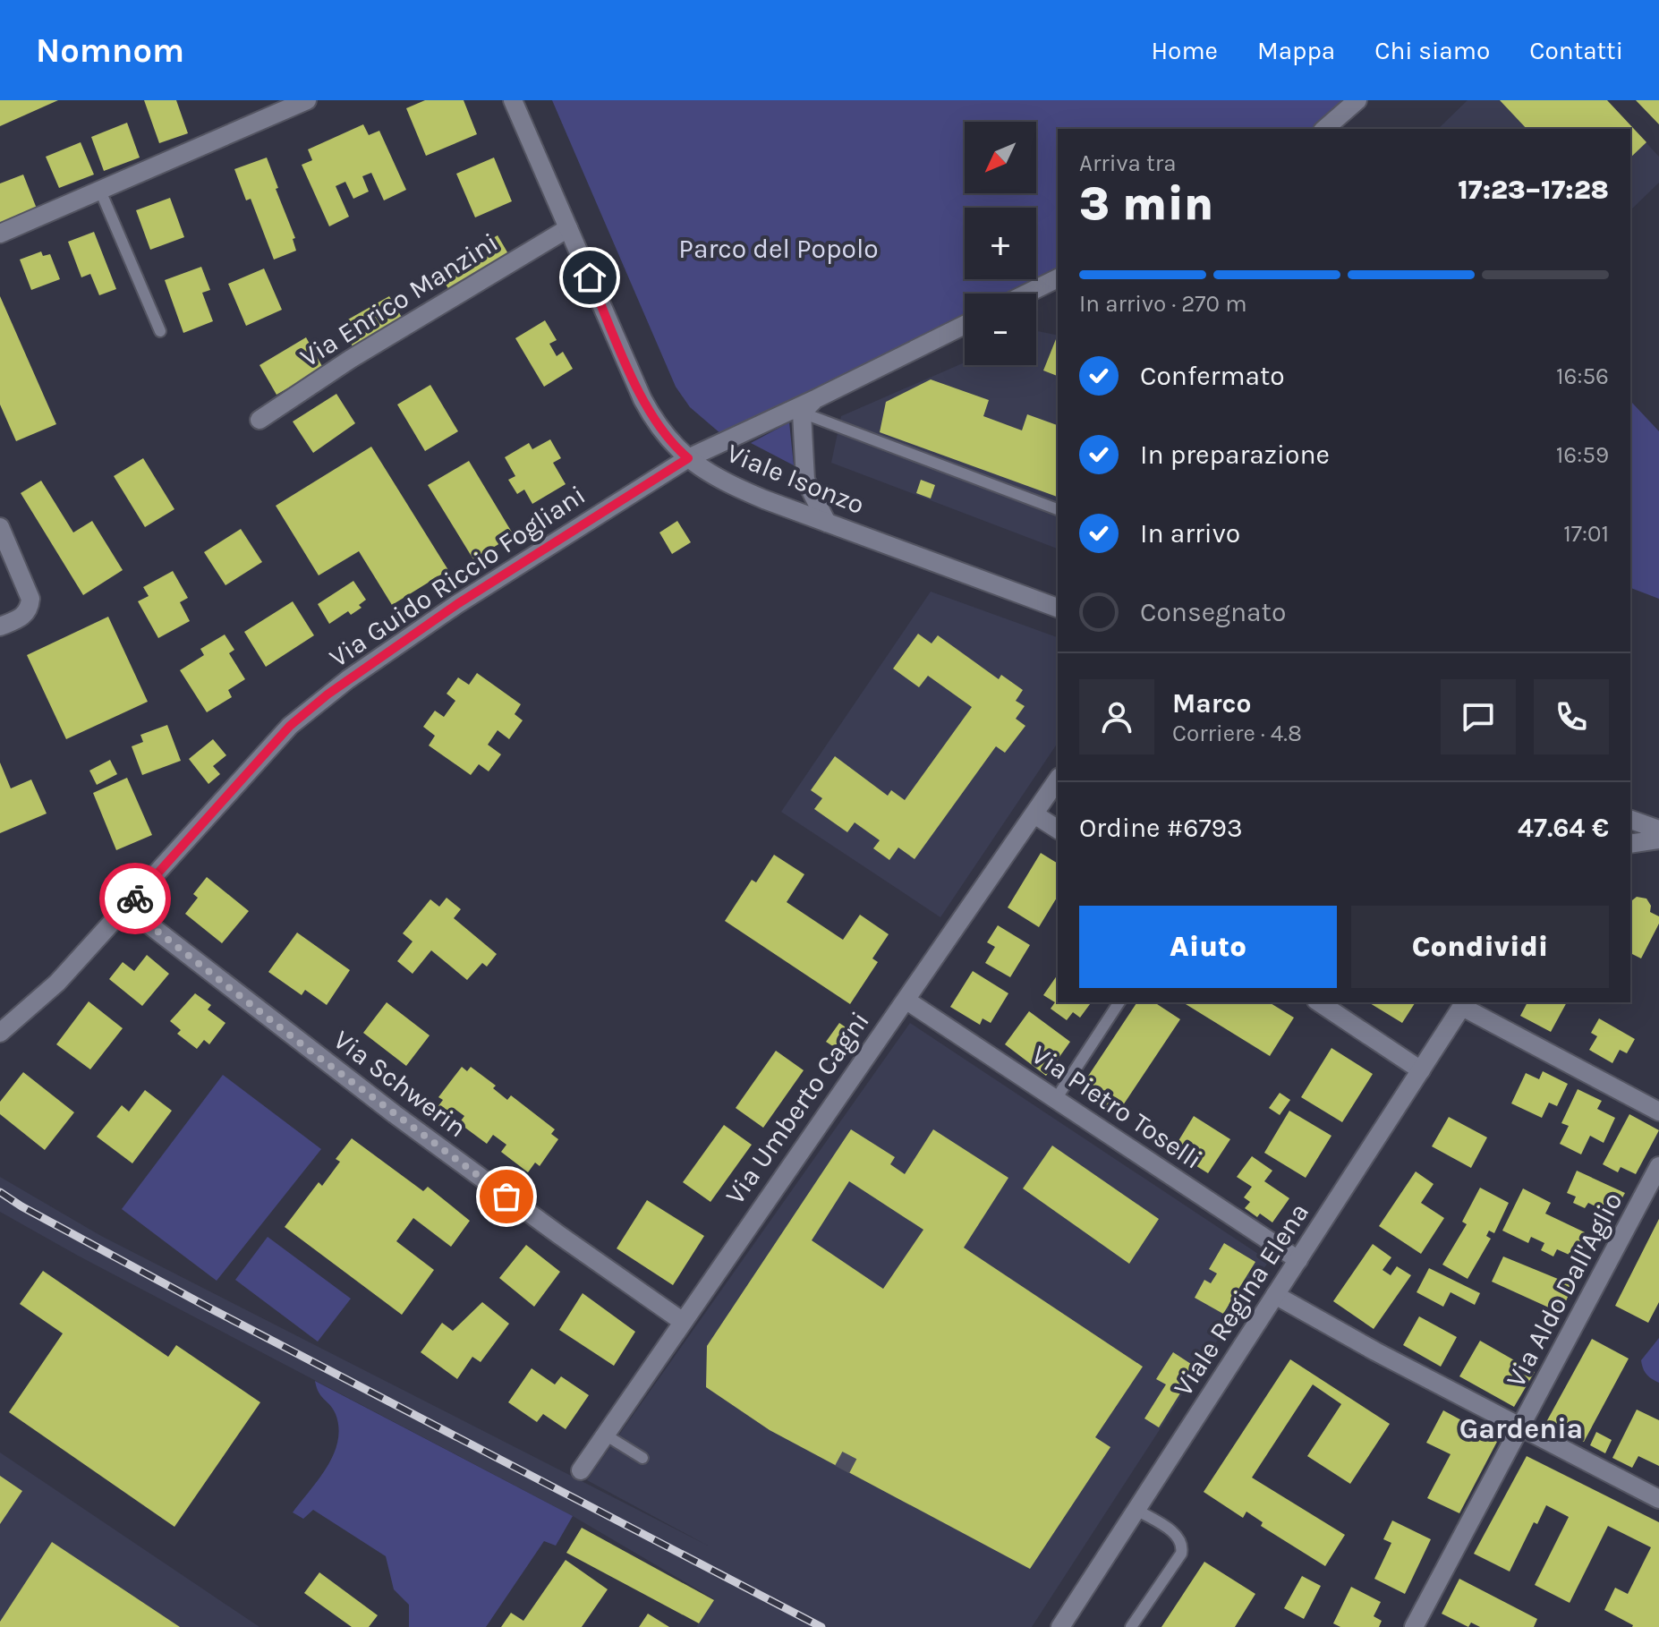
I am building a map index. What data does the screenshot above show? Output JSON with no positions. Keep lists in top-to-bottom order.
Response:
{
  "streets": {
    "street": [
      "Via Enrico Manzini",
      "Viale Isonzo",
      "Via Guido Riccio Fogliani",
      "Via Schwerin",
      "Via Pietro Toselli",
      "Via Umberto Cagni",
      "Via Aldo Dall'Aglio",
      "Viale Regina Elena"
    ]
  },
  "crossings": [
    ["Via Enrico Manzini", "Viale Isonzo"],
    ["Viale Isonzo", "Via Guido Riccio Fogliani"],
    ["Via Guido Riccio Fogliani", "Via Schwerin"],
    ["Via Schwerin", "Via Umberto Cagni"],
    ["Via Pietro Toselli", "Via Umberto Cagni"],
    ["Via Pietro Toselli", "Viale Regina Elena"]
  ],
  "districts": ["Gardenia"],
  "parks": ["Parco del Popolo"],
  "north": "bottom left",
  "page": {
    "header": "Nomnom",
    "nav": [
      "Home",
      "Mappa",
      "Chi siamo",
      "Contatti"
    ],
    "map_buttons": ["+", "−"],
    "heading": ["3 min", "Arriva tra", "17:23–17:28"],
    "panel": [
      "Marco",
      "Corriere · 4.8",
      "Ordine #6793",
      "47.64 €"
    ],
    "bar": "In arrivo · 270 m",
    "list": [
      ["Confermato", "16:56"],
      ["In preparazione", "16:59"],
      ["In arrivo", "17:01"],
      "Consegnato"
    ],
    "buttons": ["Aiuto", "Condividi"]
  }
}
